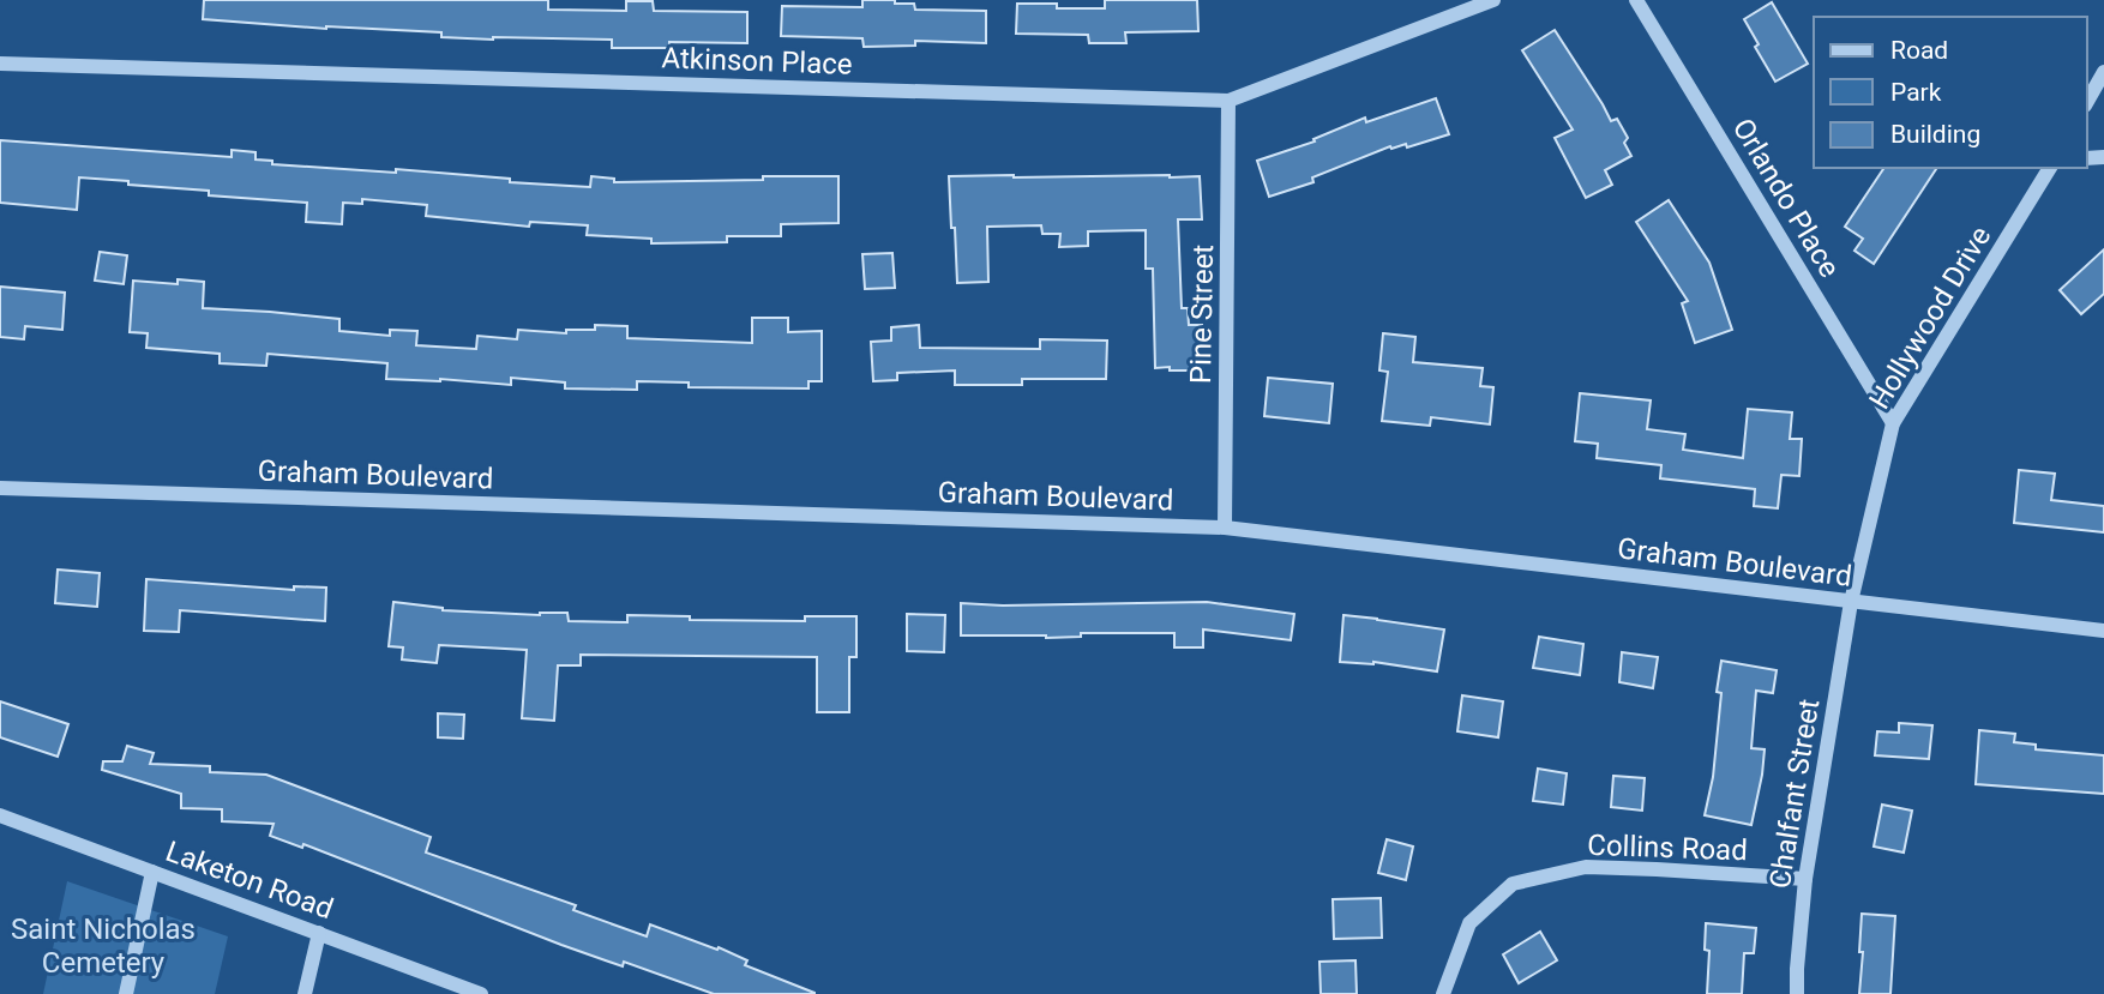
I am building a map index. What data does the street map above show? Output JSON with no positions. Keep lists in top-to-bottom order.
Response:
{
  "streets": {
    "street": [
      "Atkinson Place",
      "Orlando Place",
      "Pine Street",
      "Hollywood Drive",
      "Graham Boulevard",
      "Chalfant Street",
      "Collins Road",
      "Laketon Road"
    ]
  },
  "crossings": [
    ["Atkinson Place", "Pine Street"],
    ["Orlando Place", "Hollywood Drive"],
    ["Pine Street", "Graham Boulevard"],
    ["Hollywood Drive", "Graham Boulevard"],
    ["Hollywood Drive", "Chalfant Street"],
    ["Graham Boulevard", "Chalfant Street"],
    ["Chalfant Street", "Collins Road"]
  ],
  "parks": ["Saint Nicholas Cemetery"],
  "legend": ["Road", "Park", "Building"]
}
